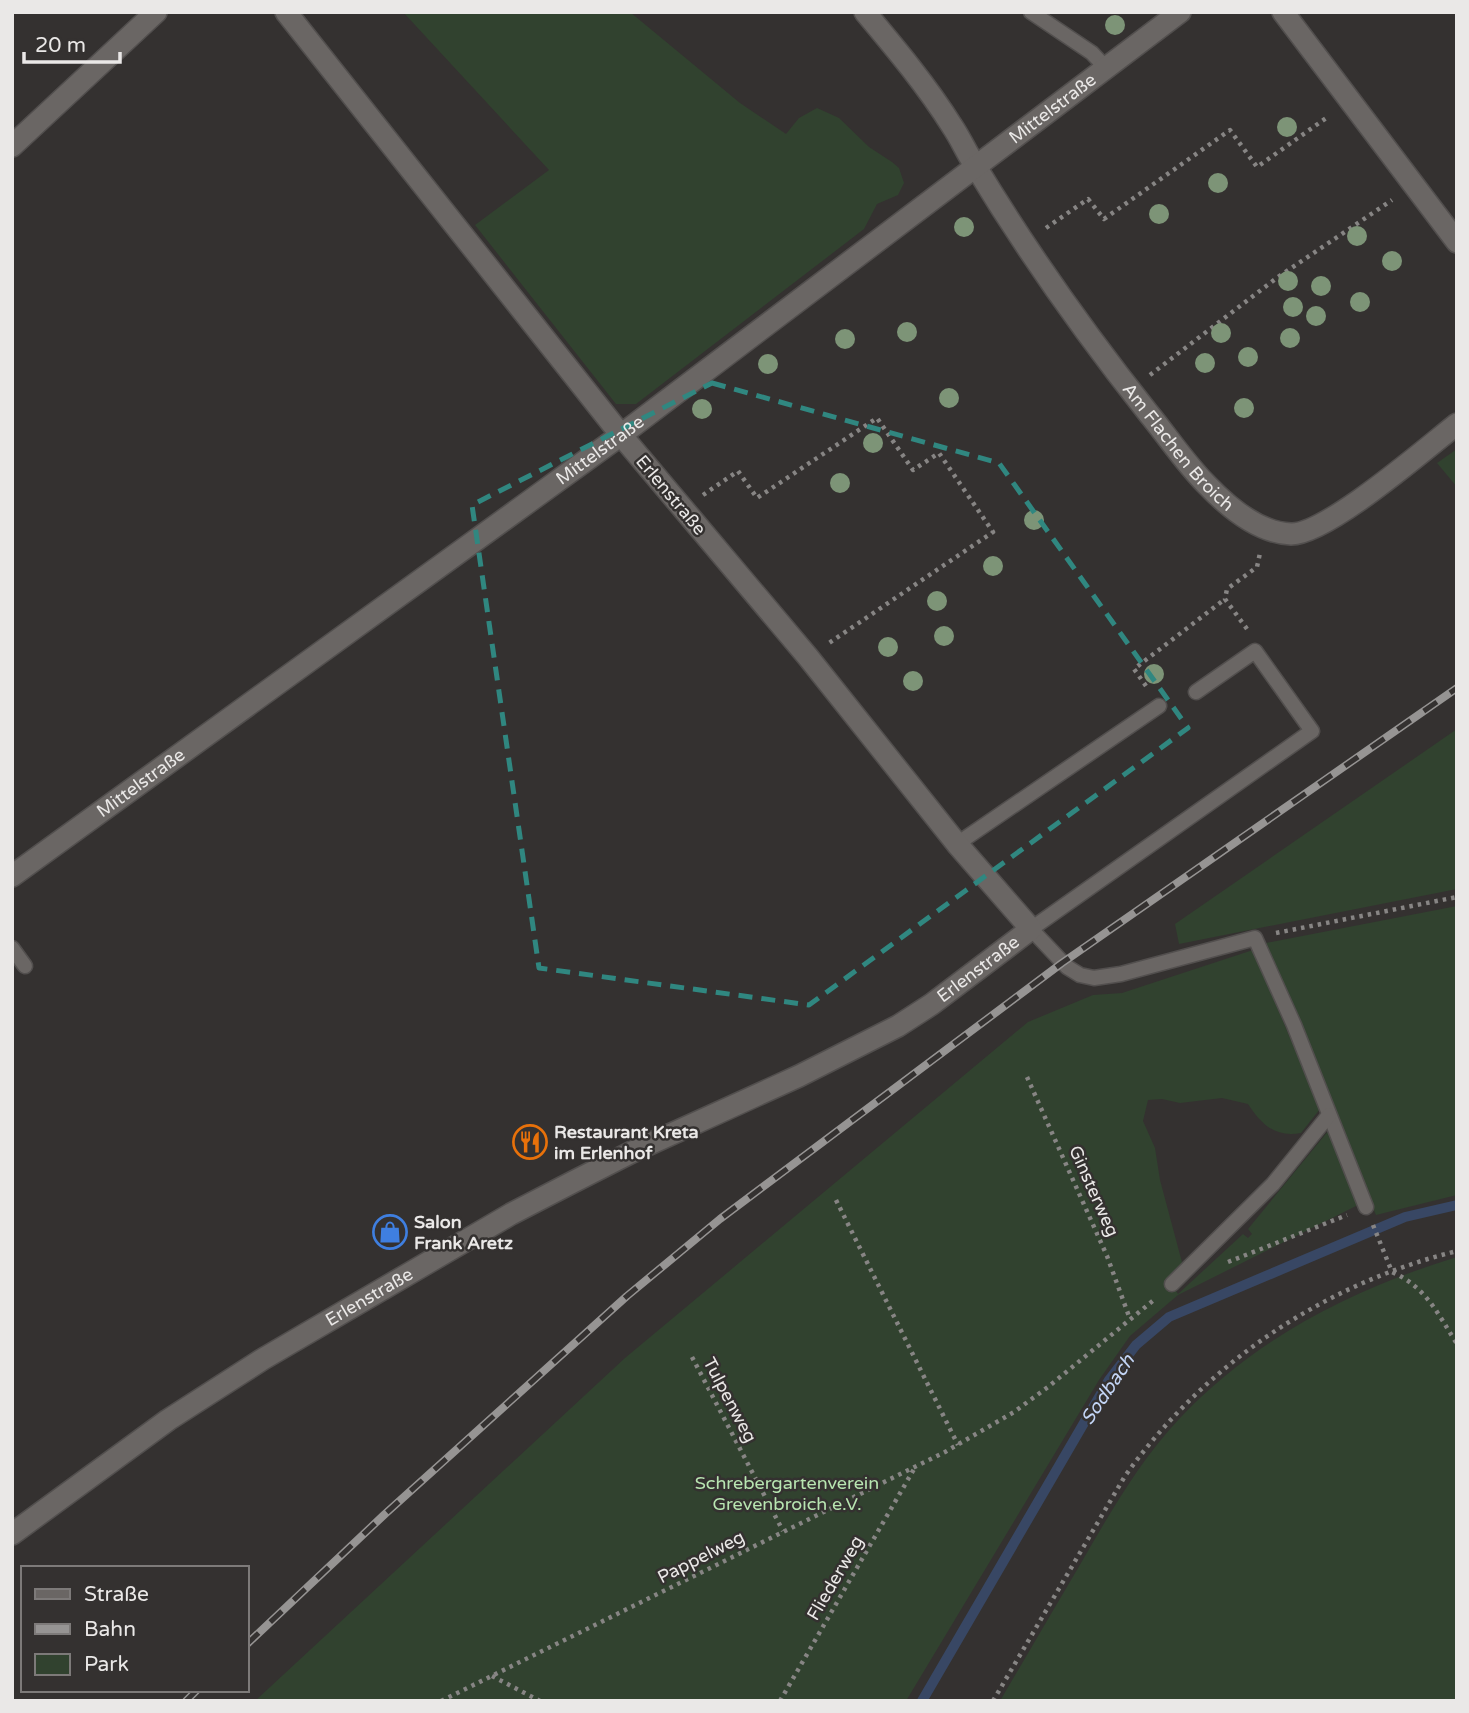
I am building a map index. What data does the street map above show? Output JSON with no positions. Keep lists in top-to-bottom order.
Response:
{
  "streets": {
    "street": ["Mittelstraße", "Am Flachen Broich", "Erlenstraße"],
    "path": [
      "Ginsterweg",
      "Tulpenweg",
      "Pappelweg",
      "Fliederweg"
    ]
  },
  "crossings": [
    ["Mittelstraße", "Am Flachen Broich"],
    ["Mittelstraße", "Erlenstraße"],
    ["Ginsterweg", "Pappelweg"],
    ["Tulpenweg", "Pappelweg"],
    ["Pappelweg", "Fliederweg"]
  ],
  "water": ["Sodbach"],
  "parks": ["Schrebergartenverein Grevenbroich e.V."],
  "places": {
    "restaurant": ["Restaurant Kreta im Erlenhof"],
    "shop": ["Salon Frank Aretz"]
  },
  "legend": ["Straße", "Bahn", "Park"],
  "scale_bar": "20 m"
}
